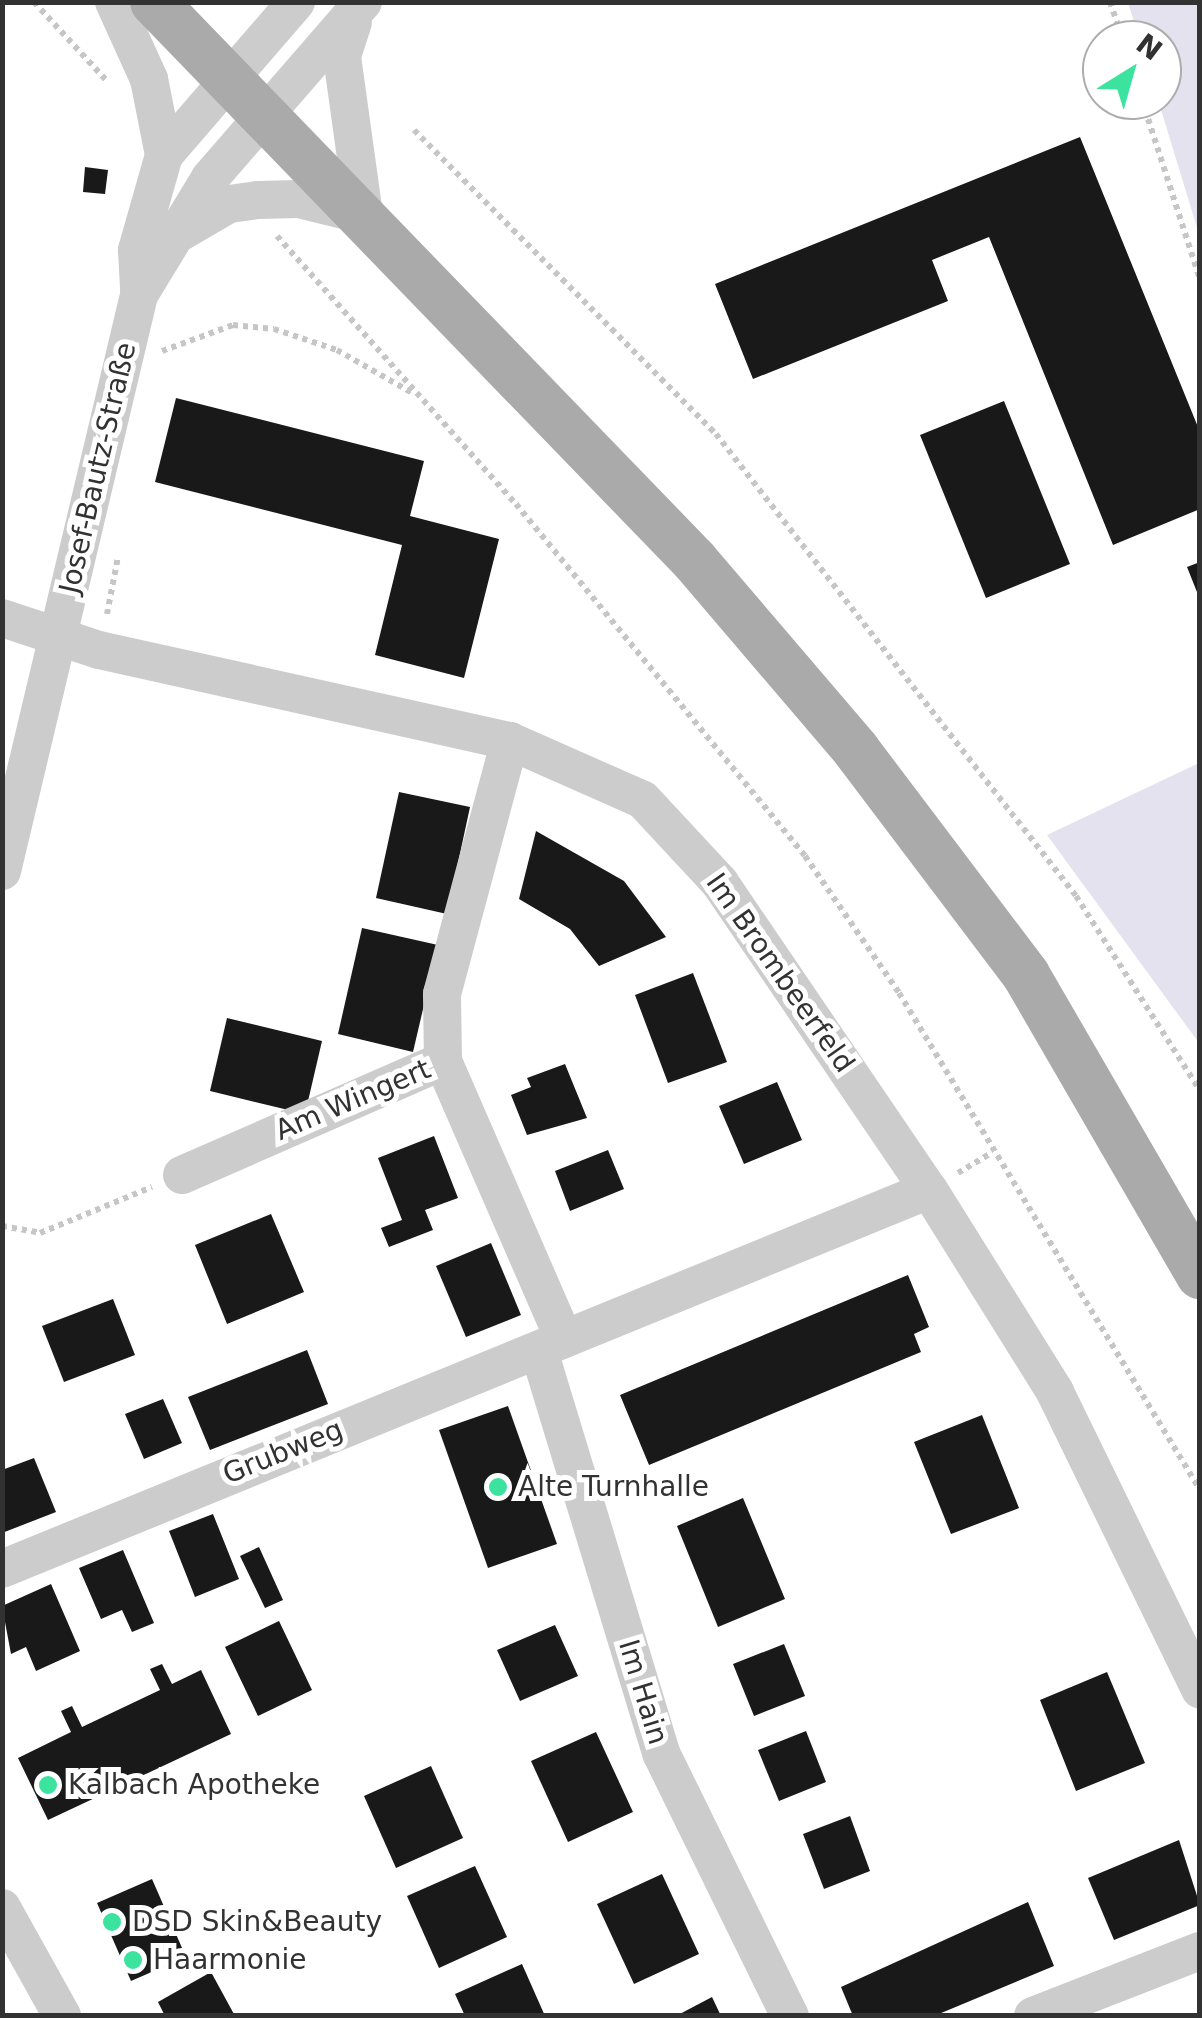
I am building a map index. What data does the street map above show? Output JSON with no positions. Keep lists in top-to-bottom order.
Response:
{
  "streets": {
    "street": [
      "Josef-Bautz-Straße",
      "Im Brombeerfeld",
      "Am Wingert",
      "Grubweg",
      "Im Hain"
    ]
  },
  "crossings": [
    ["Josef-Bautz-Straße", "Im Brombeerfeld"],
    ["Im Brombeerfeld", "Am Wingert"],
    ["Im Brombeerfeld", "Grubweg"],
    ["Grubweg", "Im Hain"]
  ],
  "places": [
    "Alte Turnhalle",
    "Kalbach Apotheke",
    "DSD Skin&Beauty",
    "Haarmonie"
  ],
  "north": "top right"
}
